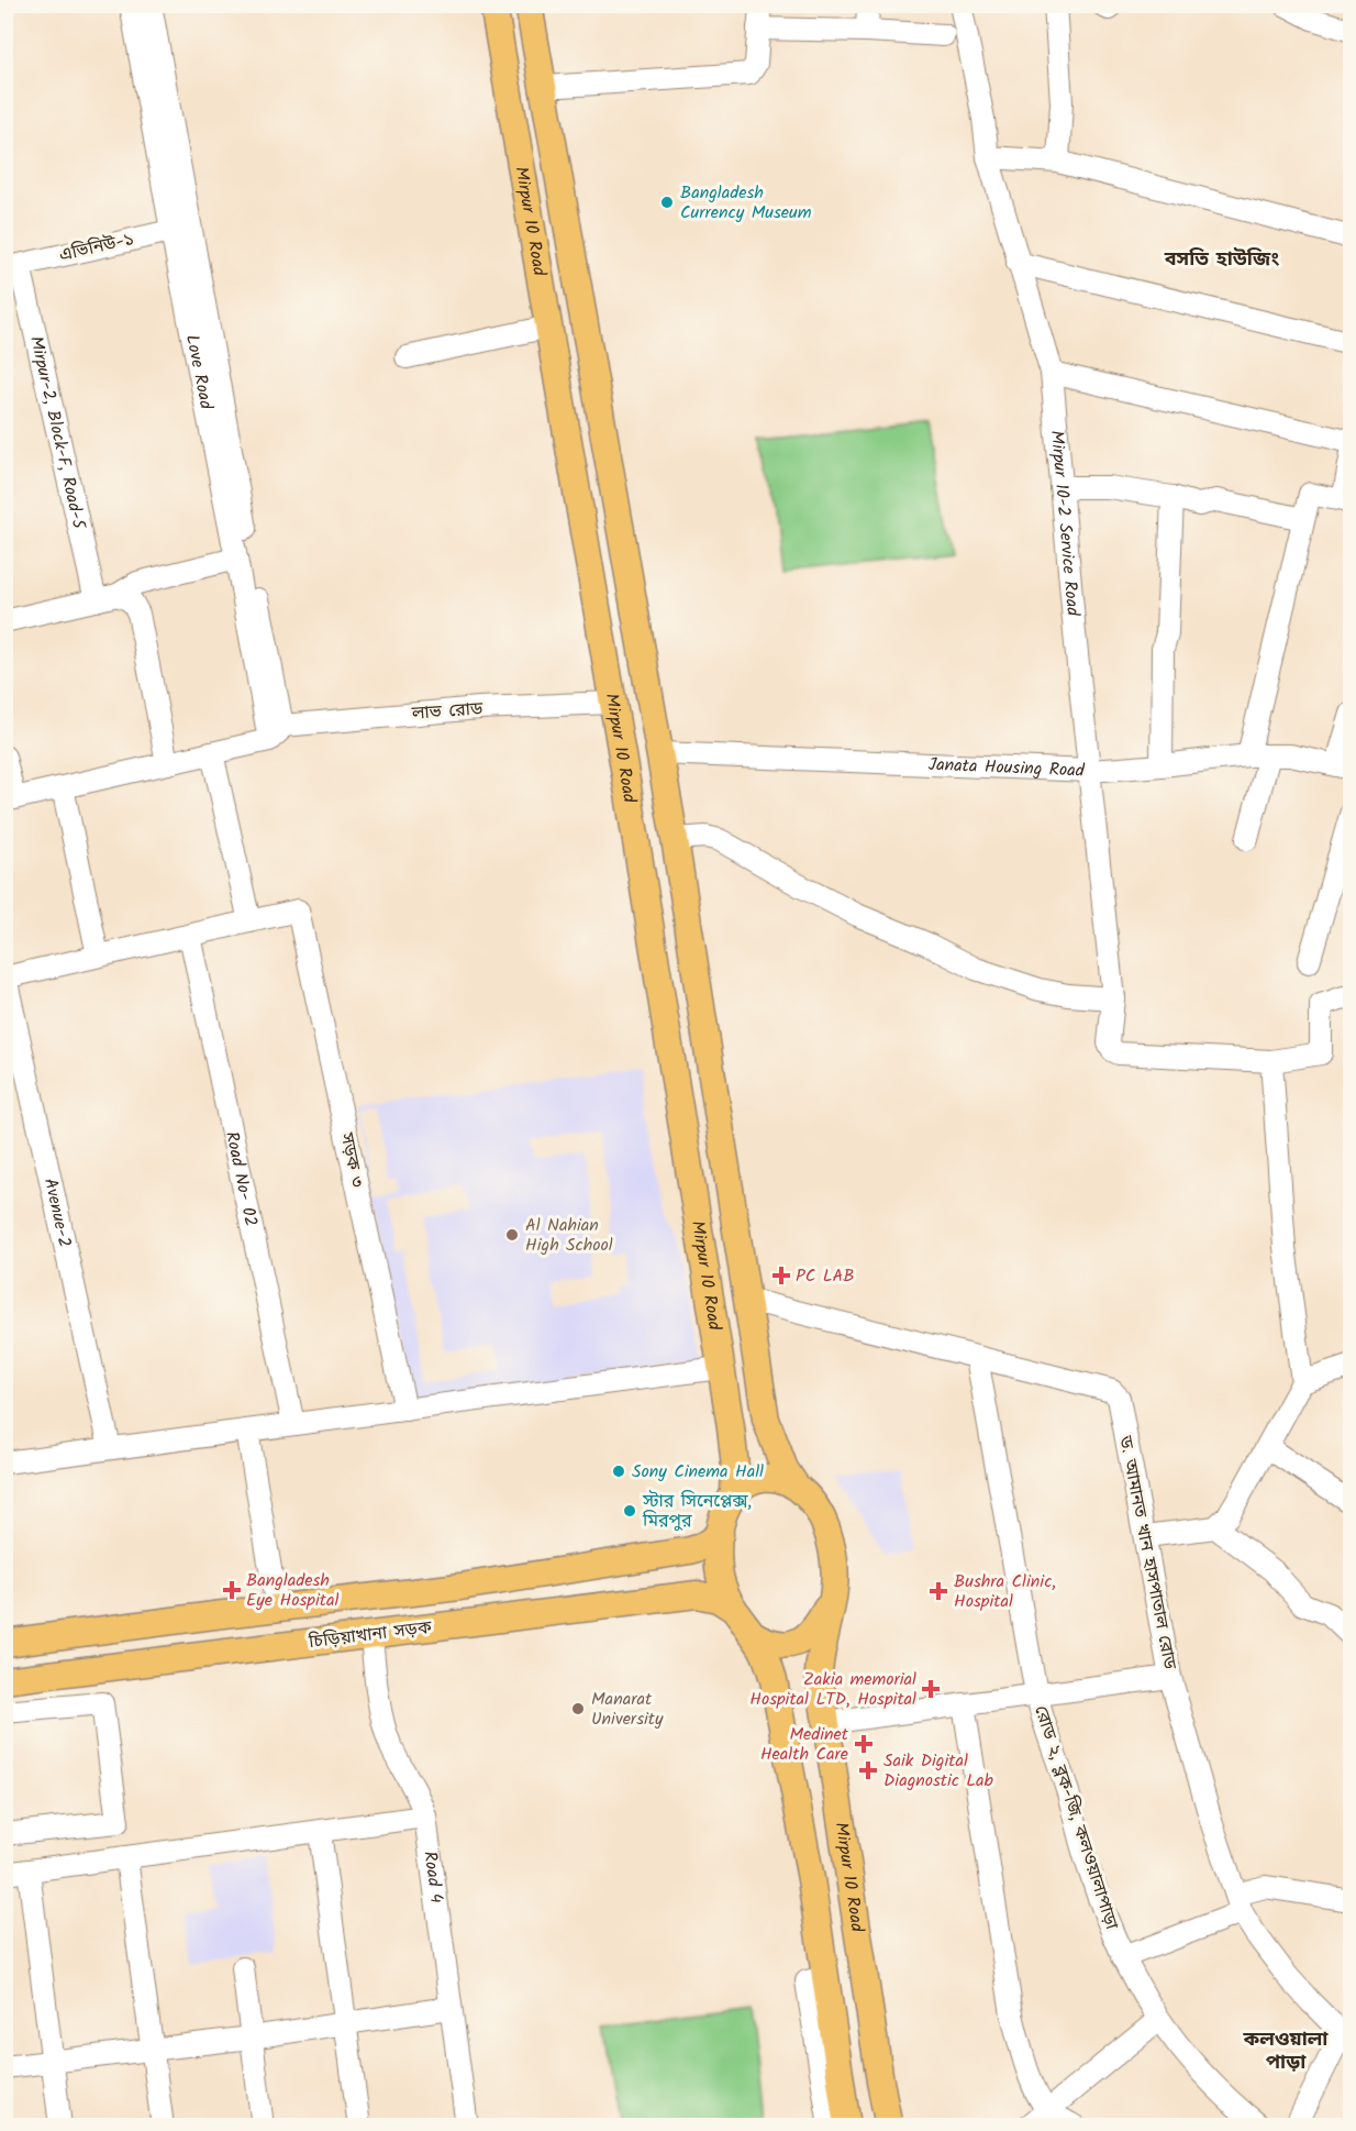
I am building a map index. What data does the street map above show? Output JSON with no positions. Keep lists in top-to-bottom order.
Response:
{
  "streets": {
    "main road": ["Mirpur 10 Road", "চিড়িয়াখানা সড়ক"],
    "street": [
      "এভিনিউ-১",
      "Love Road",
      "Mirpur-2, Block-F, Road-5",
      "Mirpur 10-2 Service Road",
      "লাভ রোড",
      "Janata Housing Road",
      "সড়ক ৩",
      "Road No- 02",
      "Avenue-2",
      "ড. আমানত খান হাসপাতাল রোড",
      "রোড ২, ব্লক-জি, কলওয়ালাপাড়া",
      "Road 4"
    ]
  },
  "crossings": [
    ["Mirpur 10 Road", "লাভ রোড"],
    ["Mirpur 10 Road", "Janata Housing Road"],
    ["Mirpur 10 Road", "ড. আমানত খান হাসপাতাল রোড"],
    ["Mirpur 10 Road", "চিড়িয়াখানা সড়ক"],
    ["এভিনিউ-১", "Love Road"],
    ["এভিনিউ-১", "Mirpur-2, Block-F, Road-5"],
    ["Love Road", "লাভ রোড"],
    ["Mirpur 10-2 Service Road", "Janata Housing Road"],
    ["ড. আমানত খান হাসপাতাল রোড", "রোড ২, ব্লক-জি, কলওয়ালাপাড়া"],
    ["চিড়িয়াখানা সড়ক", "Road 4"]
  ],
  "districts": ["বসতি হাউজিং", "কলওয়ালা পাড়া"],
  "places": {
    "other": [
      "Bangladesh Currency Museum",
      "Al Nahian High School",
      "Sony Cinema Hall",
      "স্টার সিনেপ্লেক্স, মিরপুর",
      "Manarat University"
    ],
    "health": [
      "PC LAB",
      "Bangladesh Eye Hospital",
      "Bushra Clinic, Hospital",
      "Zakia memorial Hospital LTD, Hospital",
      "Medinet Health Care",
      "Saik Digital Diagnostic Lab"
    ]
  }
}
